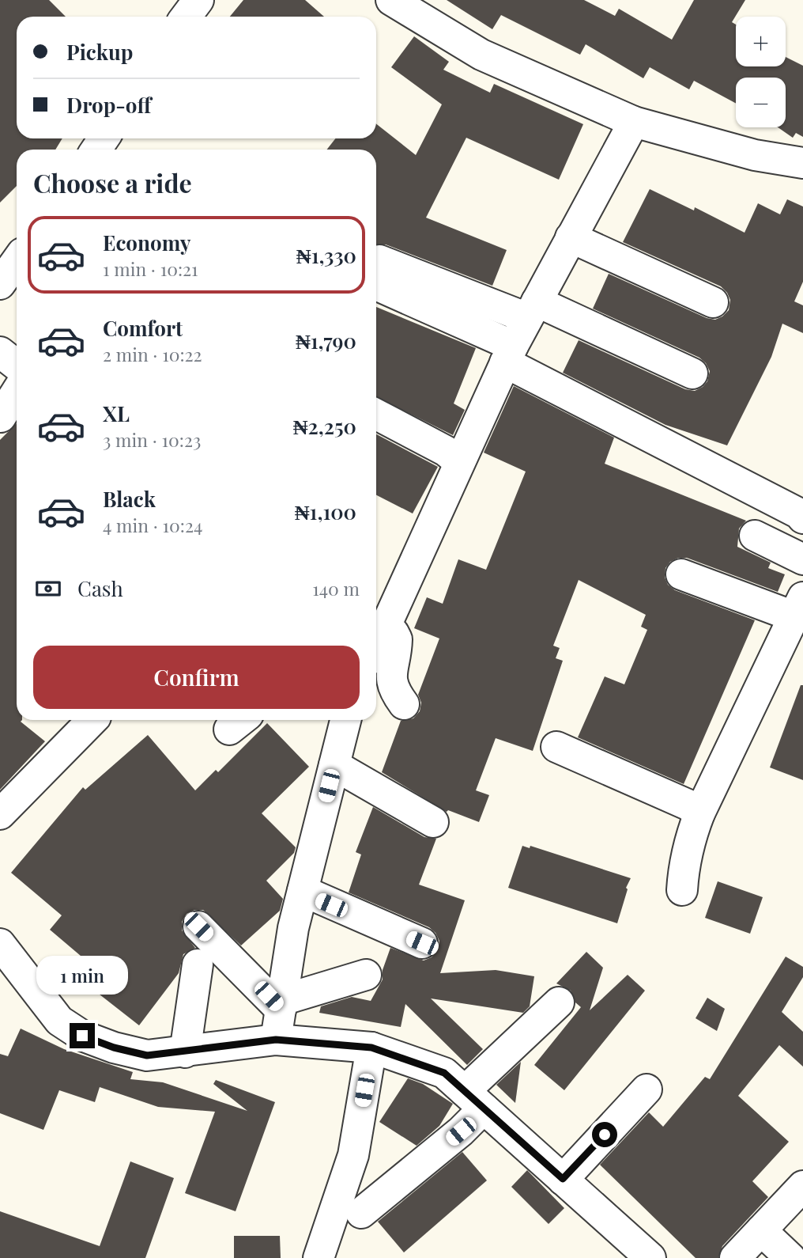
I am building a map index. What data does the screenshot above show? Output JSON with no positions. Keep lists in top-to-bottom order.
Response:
{
  "page": {
    "map_buttons": ["+", "−"],
    "banner": ["Pickup", "Drop-off"],
    "heading": "Choose a ride",
    "list": [
      {
        "name": "Economy",
        "note": "1 min · 10:21",
        "value": "₦1,330"
      },
      {
        "name": "Comfort",
        "note": "2 min · 10:22",
        "value": "₦1,790"
      },
      {
        "name": "XL",
        "note": "3 min · 10:23",
        "value": "₦2,250"
      },
      {
        "name": "Black",
        "note": "4 min · 10:24",
        "value": "₦1,100"
      }
    ],
    "pay": ["Cash", "140 m"],
    "buttons": "Confirm",
    "bubble": "1 min"
  }
}
